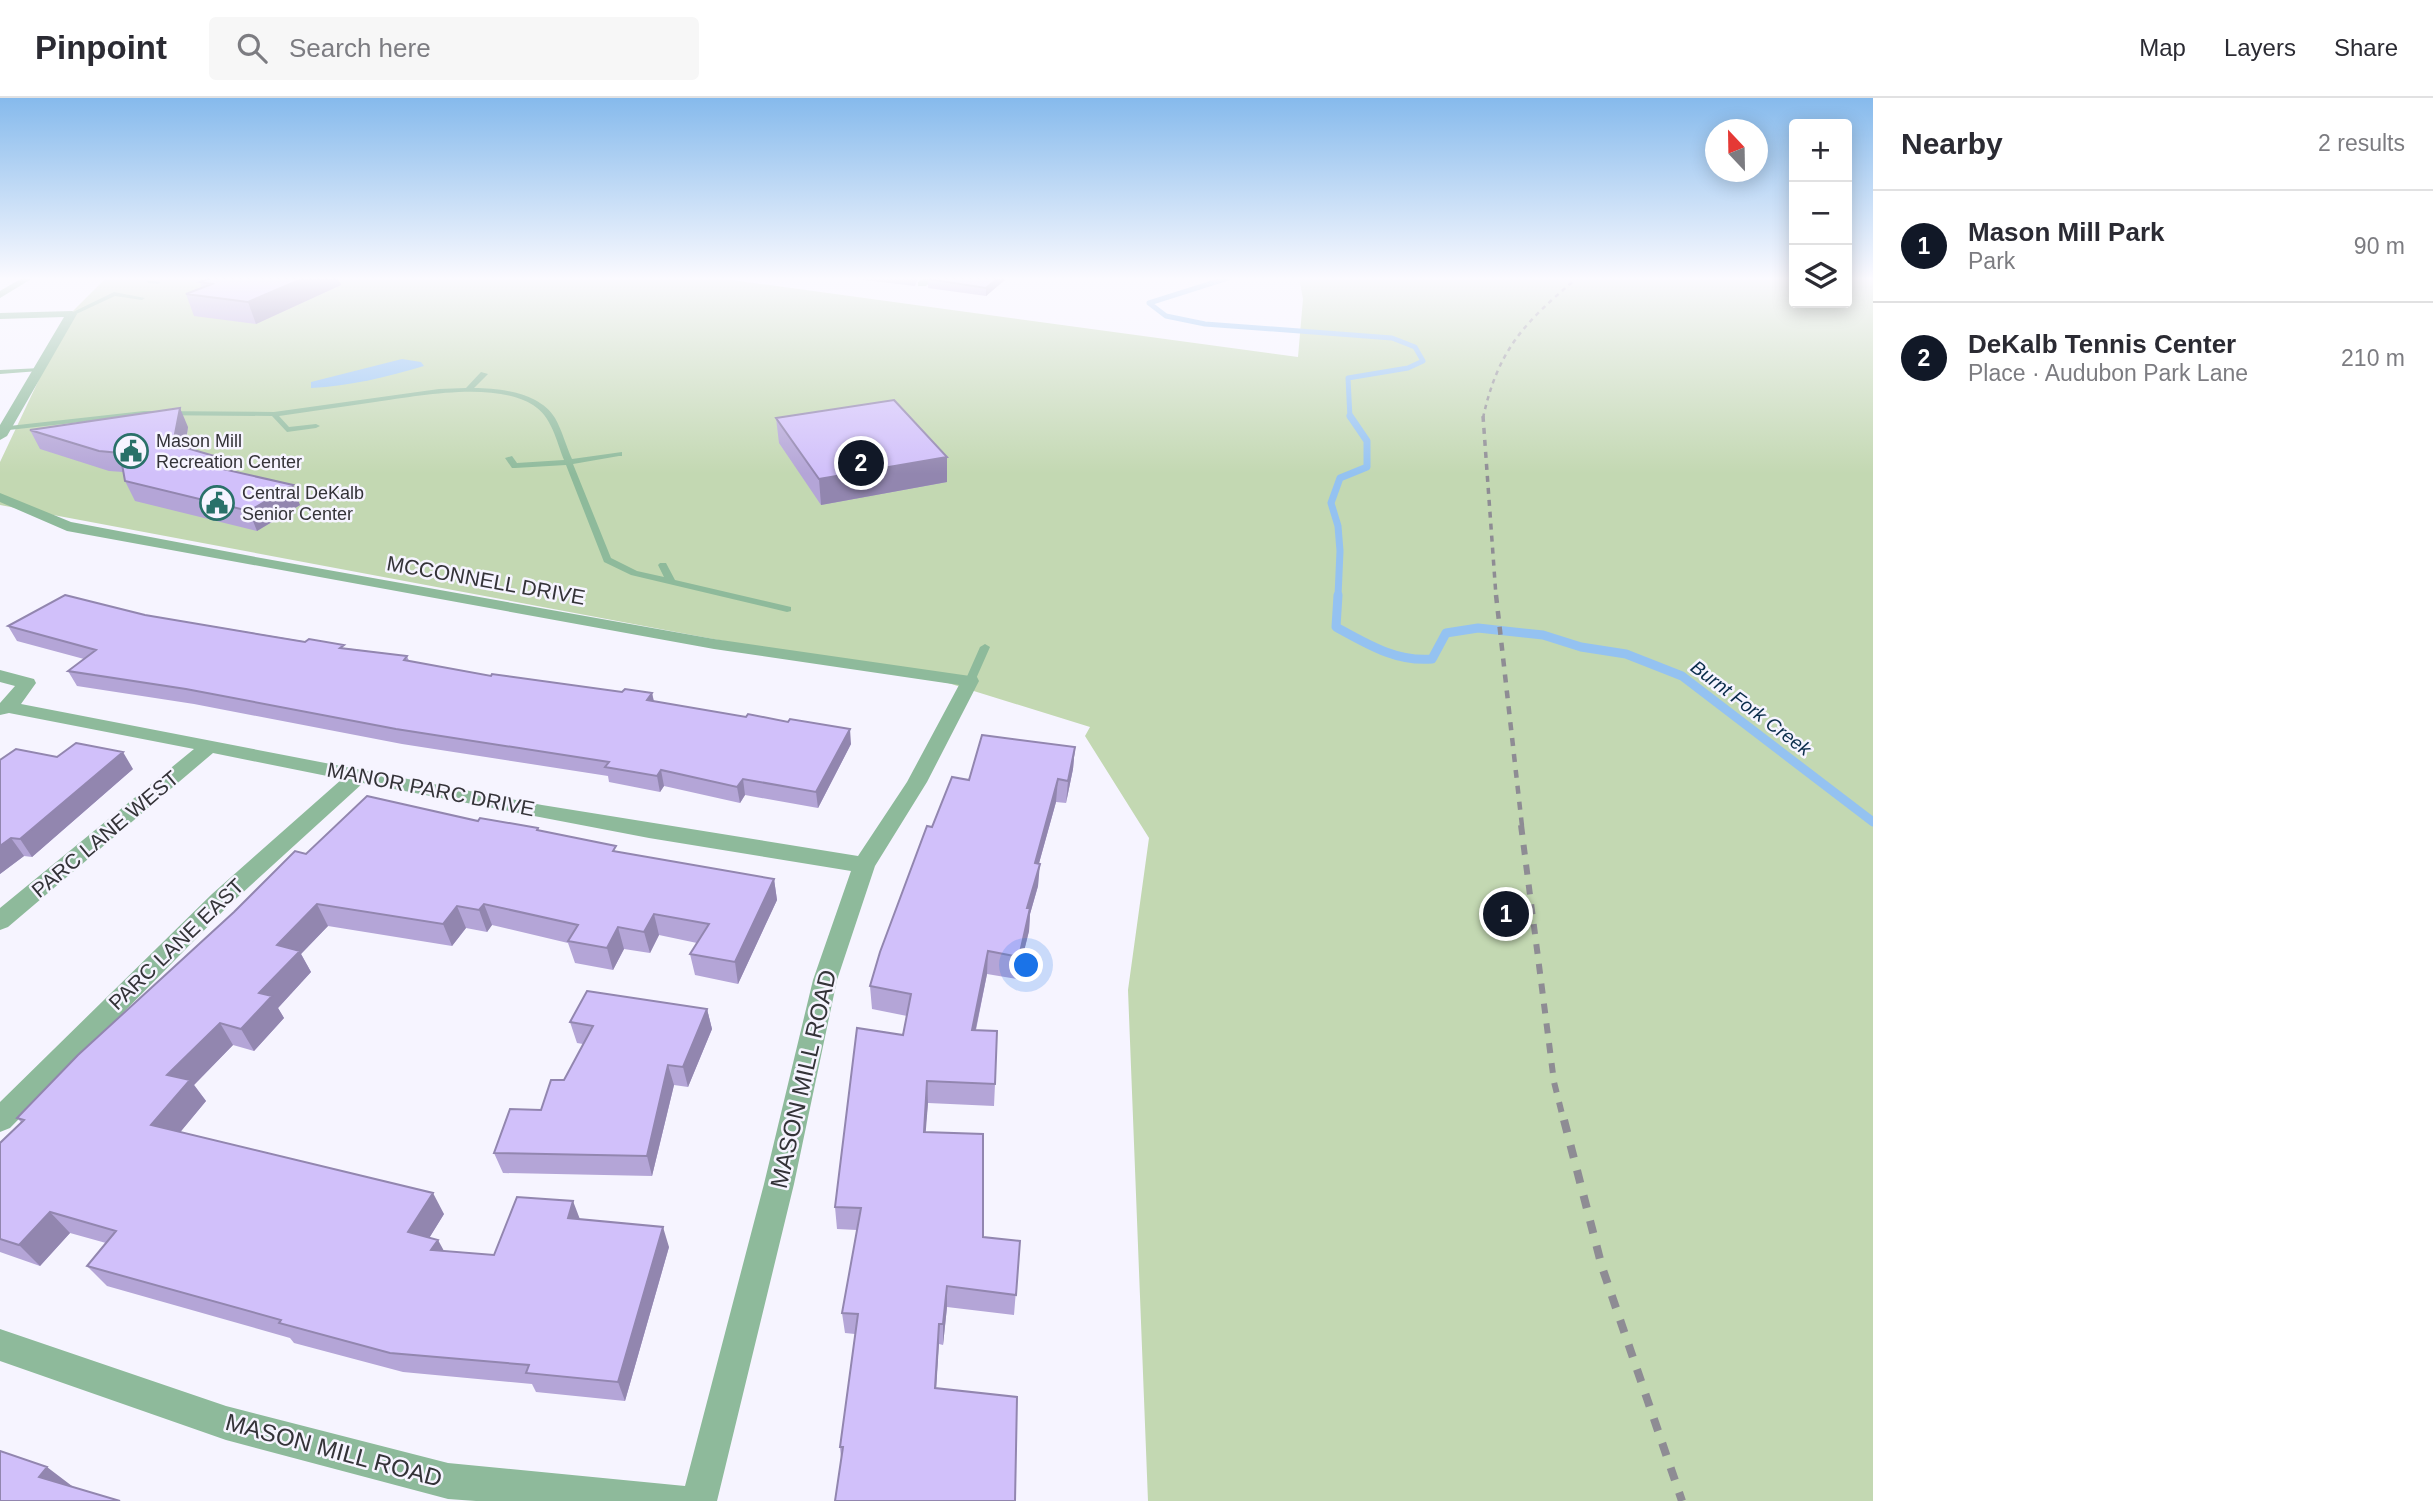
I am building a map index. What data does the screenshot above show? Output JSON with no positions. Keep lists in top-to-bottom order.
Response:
{
  "streets": {
    "street": [
      "MCCONNELL DRIVE",
      "MANOR PARC DRIVE",
      "PARC LANE WEST",
      "PARC LANE EAST",
      "MASON MILL ROAD"
    ]
  },
  "crossings": [
    ["MCCONNELL DRIVE", "MASON MILL ROAD"],
    ["MANOR PARC DRIVE", "PARC LANE WEST"],
    ["MANOR PARC DRIVE", "PARC LANE EAST"],
    ["MANOR PARC DRIVE", "MASON MILL ROAD"]
  ],
  "water": ["Burnt Fork Creek"],
  "places": {
    "public building": ["Mason Mill Recreation Center", "Central DeKalb Senior Center"]
  },
  "north": "top",
  "page": {
    "header": "Pinpoint",
    "search": "Search here",
    "nav": ["Map", "Layers", "Share"],
    "heading": ["Nearby", "2 results"],
    "map_buttons": ["+", "−"],
    "list": [
      {
        "mark": "1",
        "name": "Mason Mill Park",
        "note": "Park",
        "value": "90 m"
      },
      {
        "mark": "2",
        "name": "DeKalb Tennis Center",
        "note": "Place · Audubon Park Lane",
        "value": "210 m"
      }
    ],
    "pins": ["2", "1"]
  }
}
